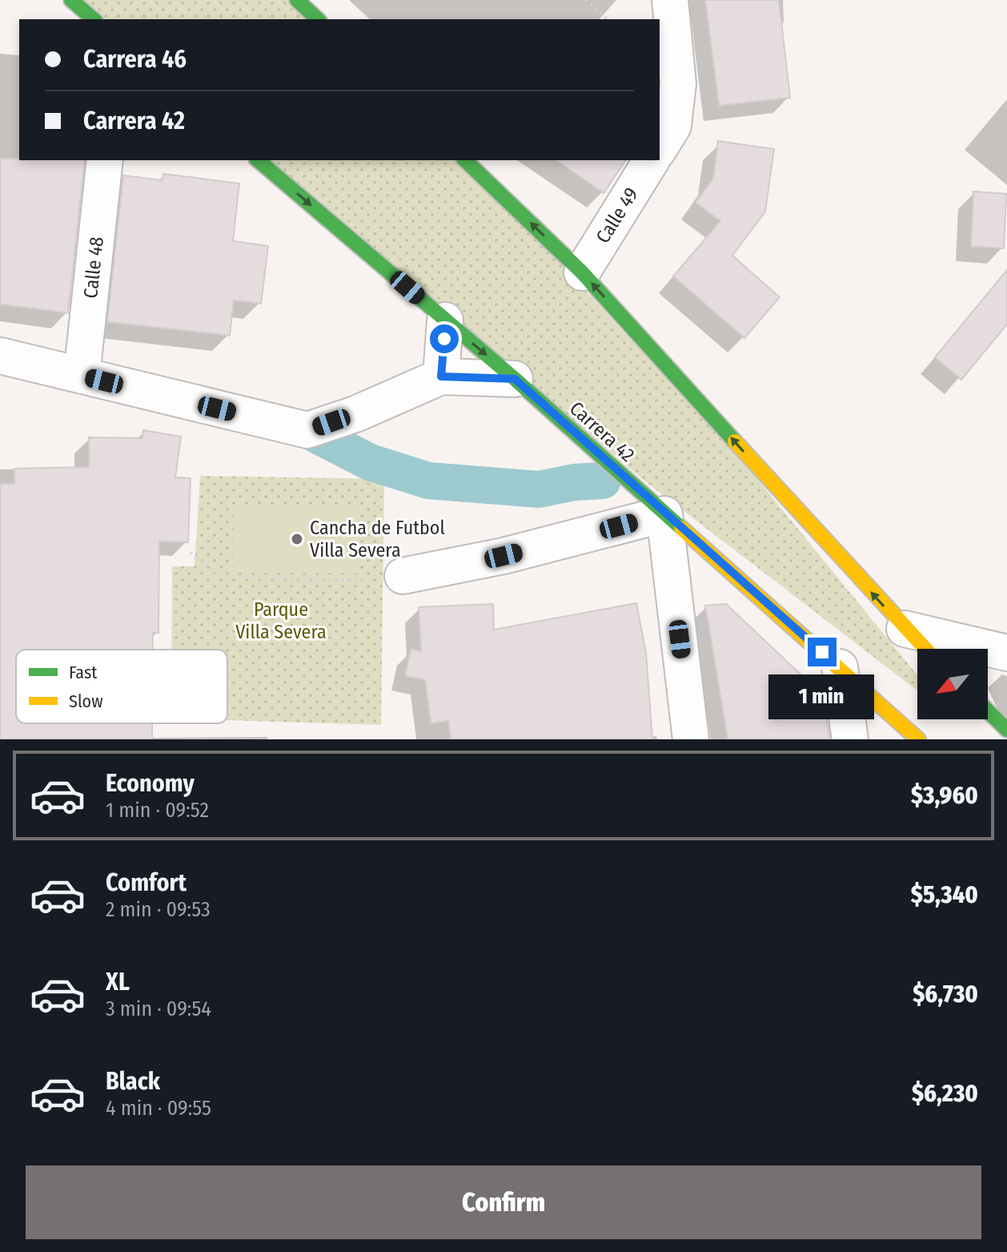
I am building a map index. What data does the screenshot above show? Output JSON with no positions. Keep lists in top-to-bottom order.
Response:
{
  "streets": {
    "street": ["Calle 49", "Calle 48", "Carrera 42"]
  },
  "one_way": ["Carrera 42"],
  "parks": ["Parque Villa Severa"],
  "places": ["Cancha de Futbol Villa Severa"],
  "legend": ["Fast", "Slow"],
  "north": "bottom left",
  "page": {
    "banner": ["Carrera 46", "Carrera 42"],
    "bubble": "1 min",
    "list": [
      {
        "name": "Economy",
        "note": "1 min · 09:52",
        "value": "$3,960"
      },
      {
        "name": "Comfort",
        "note": "2 min · 09:53",
        "value": "$5,340"
      },
      {
        "name": "XL",
        "note": "3 min · 09:54",
        "value": "$6,730"
      },
      {
        "name": "Black",
        "note": "4 min · 09:55",
        "value": "$6,230"
      }
    ],
    "buttons": "Confirm"
  }
}
